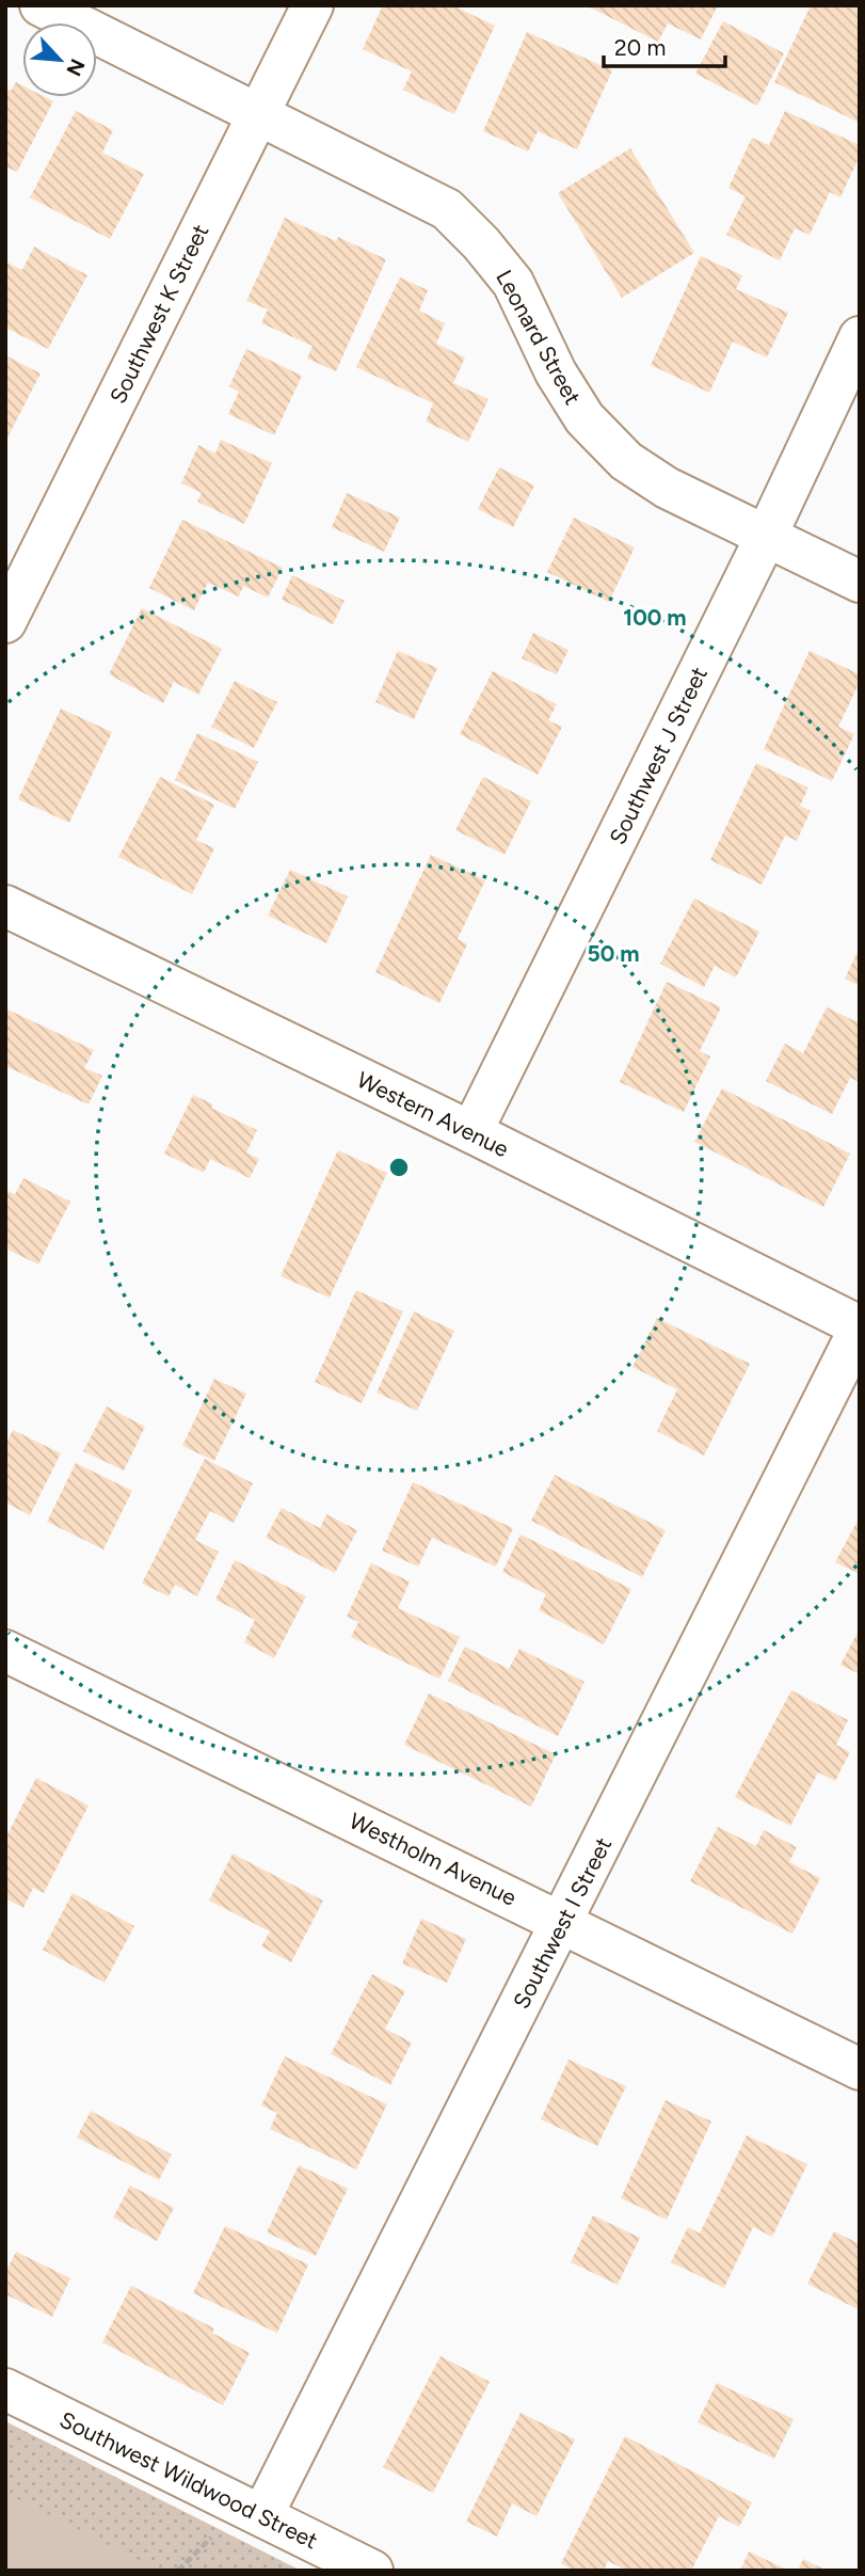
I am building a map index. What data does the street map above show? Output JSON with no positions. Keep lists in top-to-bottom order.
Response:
{
  "streets": {
    "street": [
      "Southwest K Street",
      "Leonard Street",
      "Southwest J Street",
      "Western Avenue",
      "Westholm Avenue",
      "Southwest I Street",
      "Southwest Wildwood Street"
    ]
  },
  "crossings": [
    ["Southwest K Street", "Leonard Street"],
    ["Leonard Street", "Southwest J Street"],
    ["Southwest J Street", "Western Avenue"],
    ["Western Avenue", "Southwest I Street"],
    ["Westholm Avenue", "Southwest I Street"],
    ["Southwest I Street", "Southwest Wildwood Street"]
  ],
  "scale_bar": "20 m",
  "north": "bottom right",
  "rings": ["100 m", "50 m"]
}
